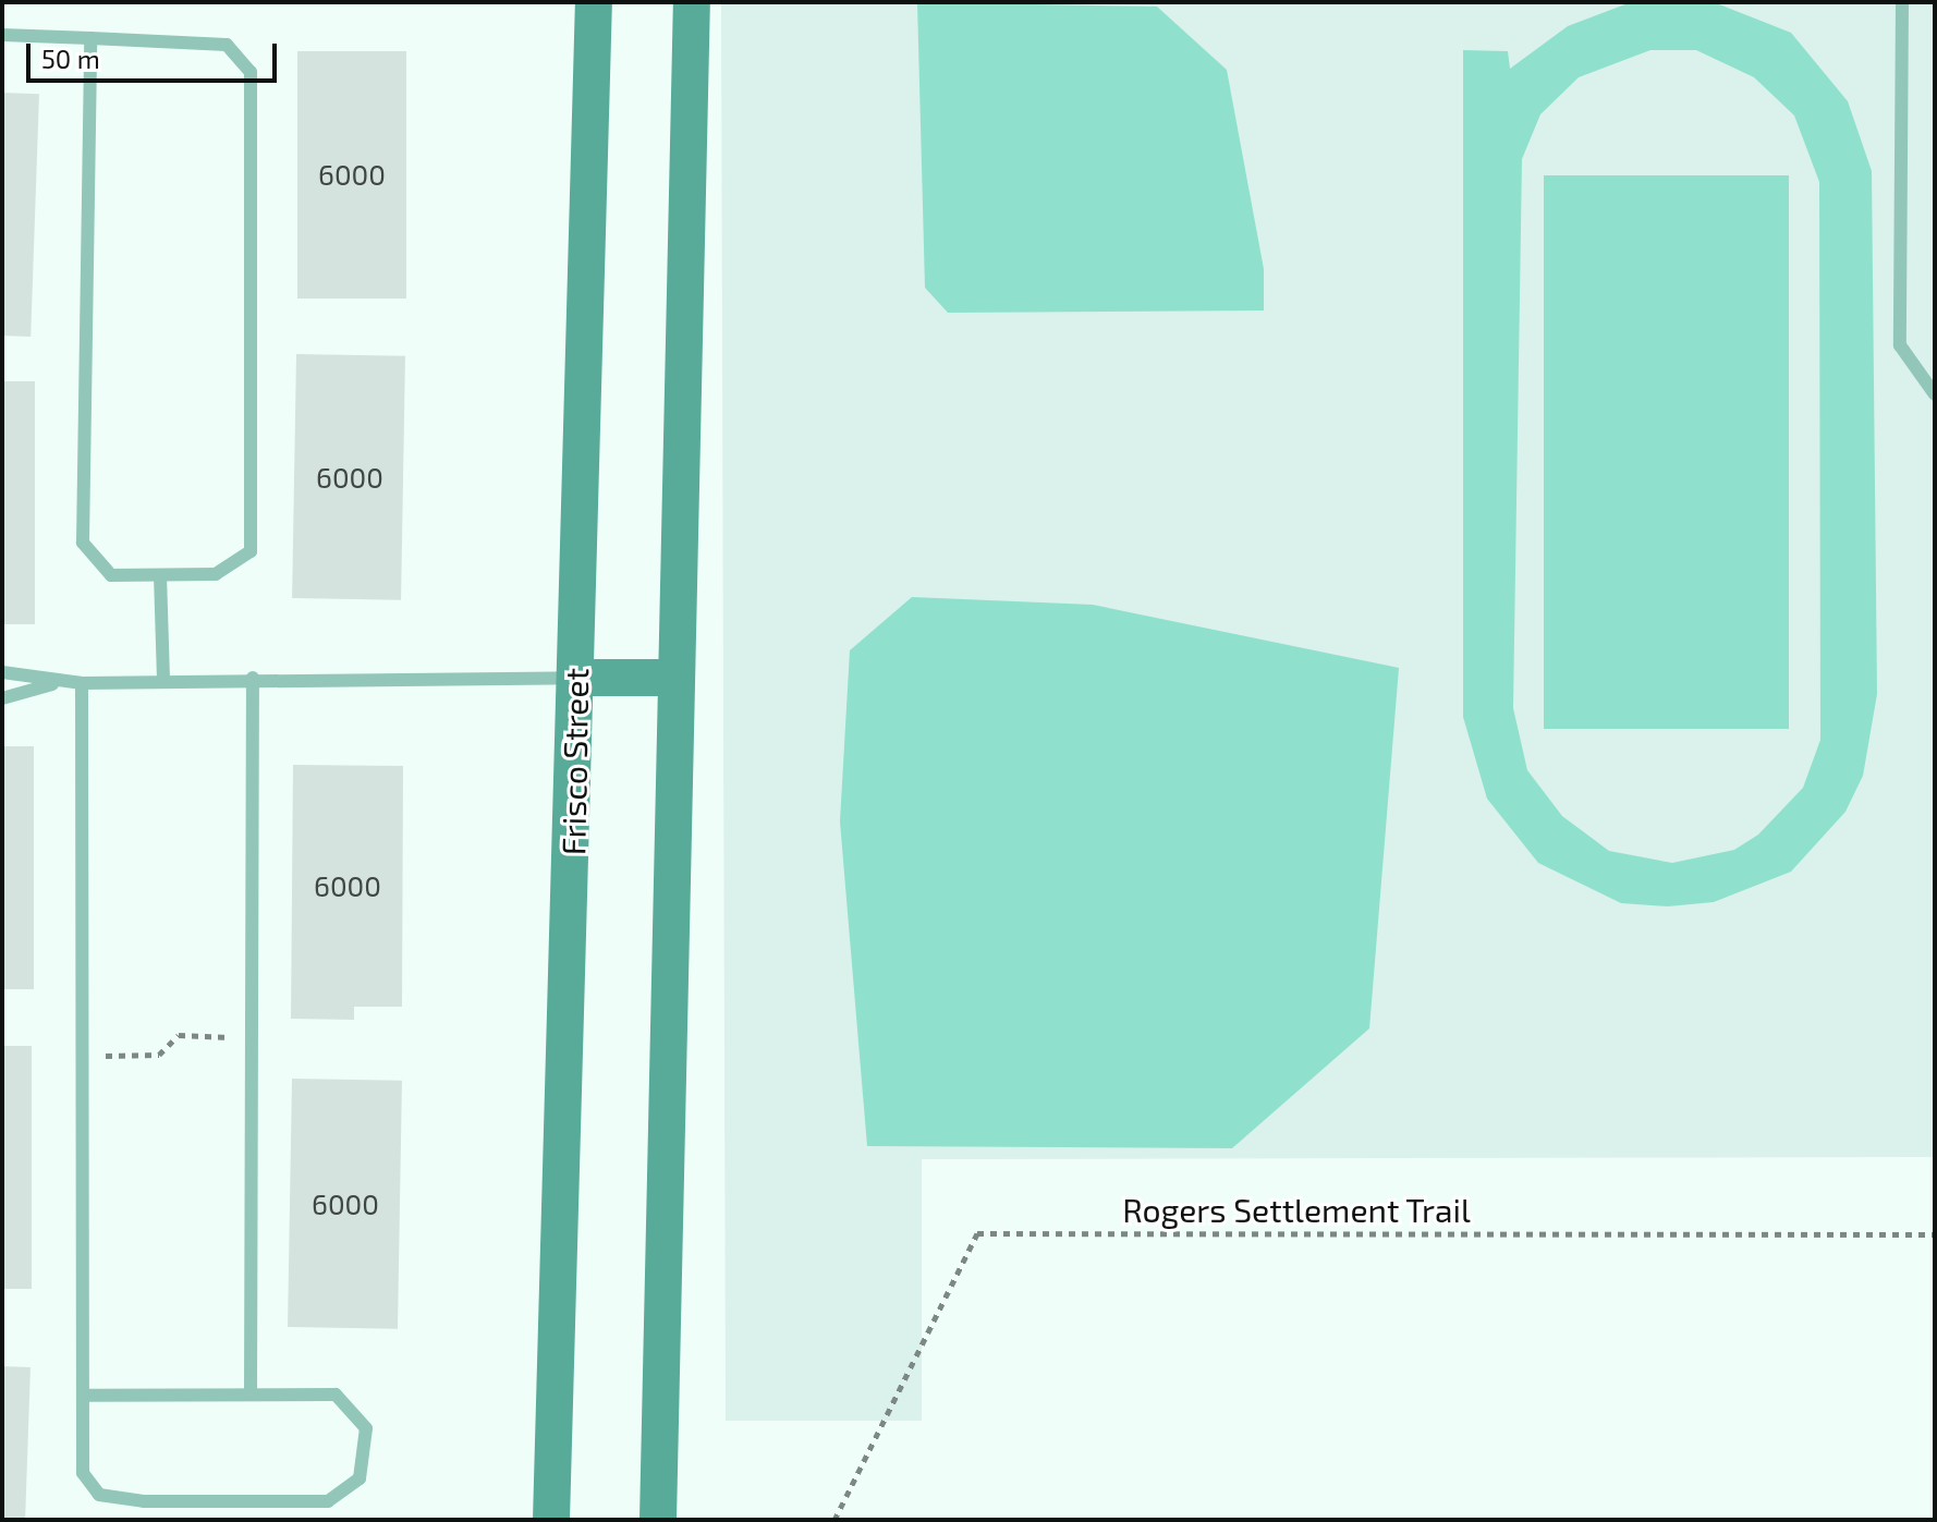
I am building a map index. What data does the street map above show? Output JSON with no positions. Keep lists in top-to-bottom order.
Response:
{
  "streets": {
    "street": ["Frisco Street"],
    "path": ["Rogers Settlement Trail"]
  },
  "house_numbers": [
    "6000",
    "6000",
    "6000",
    "6000"
  ],
  "scale_bar": "50 m"
}
